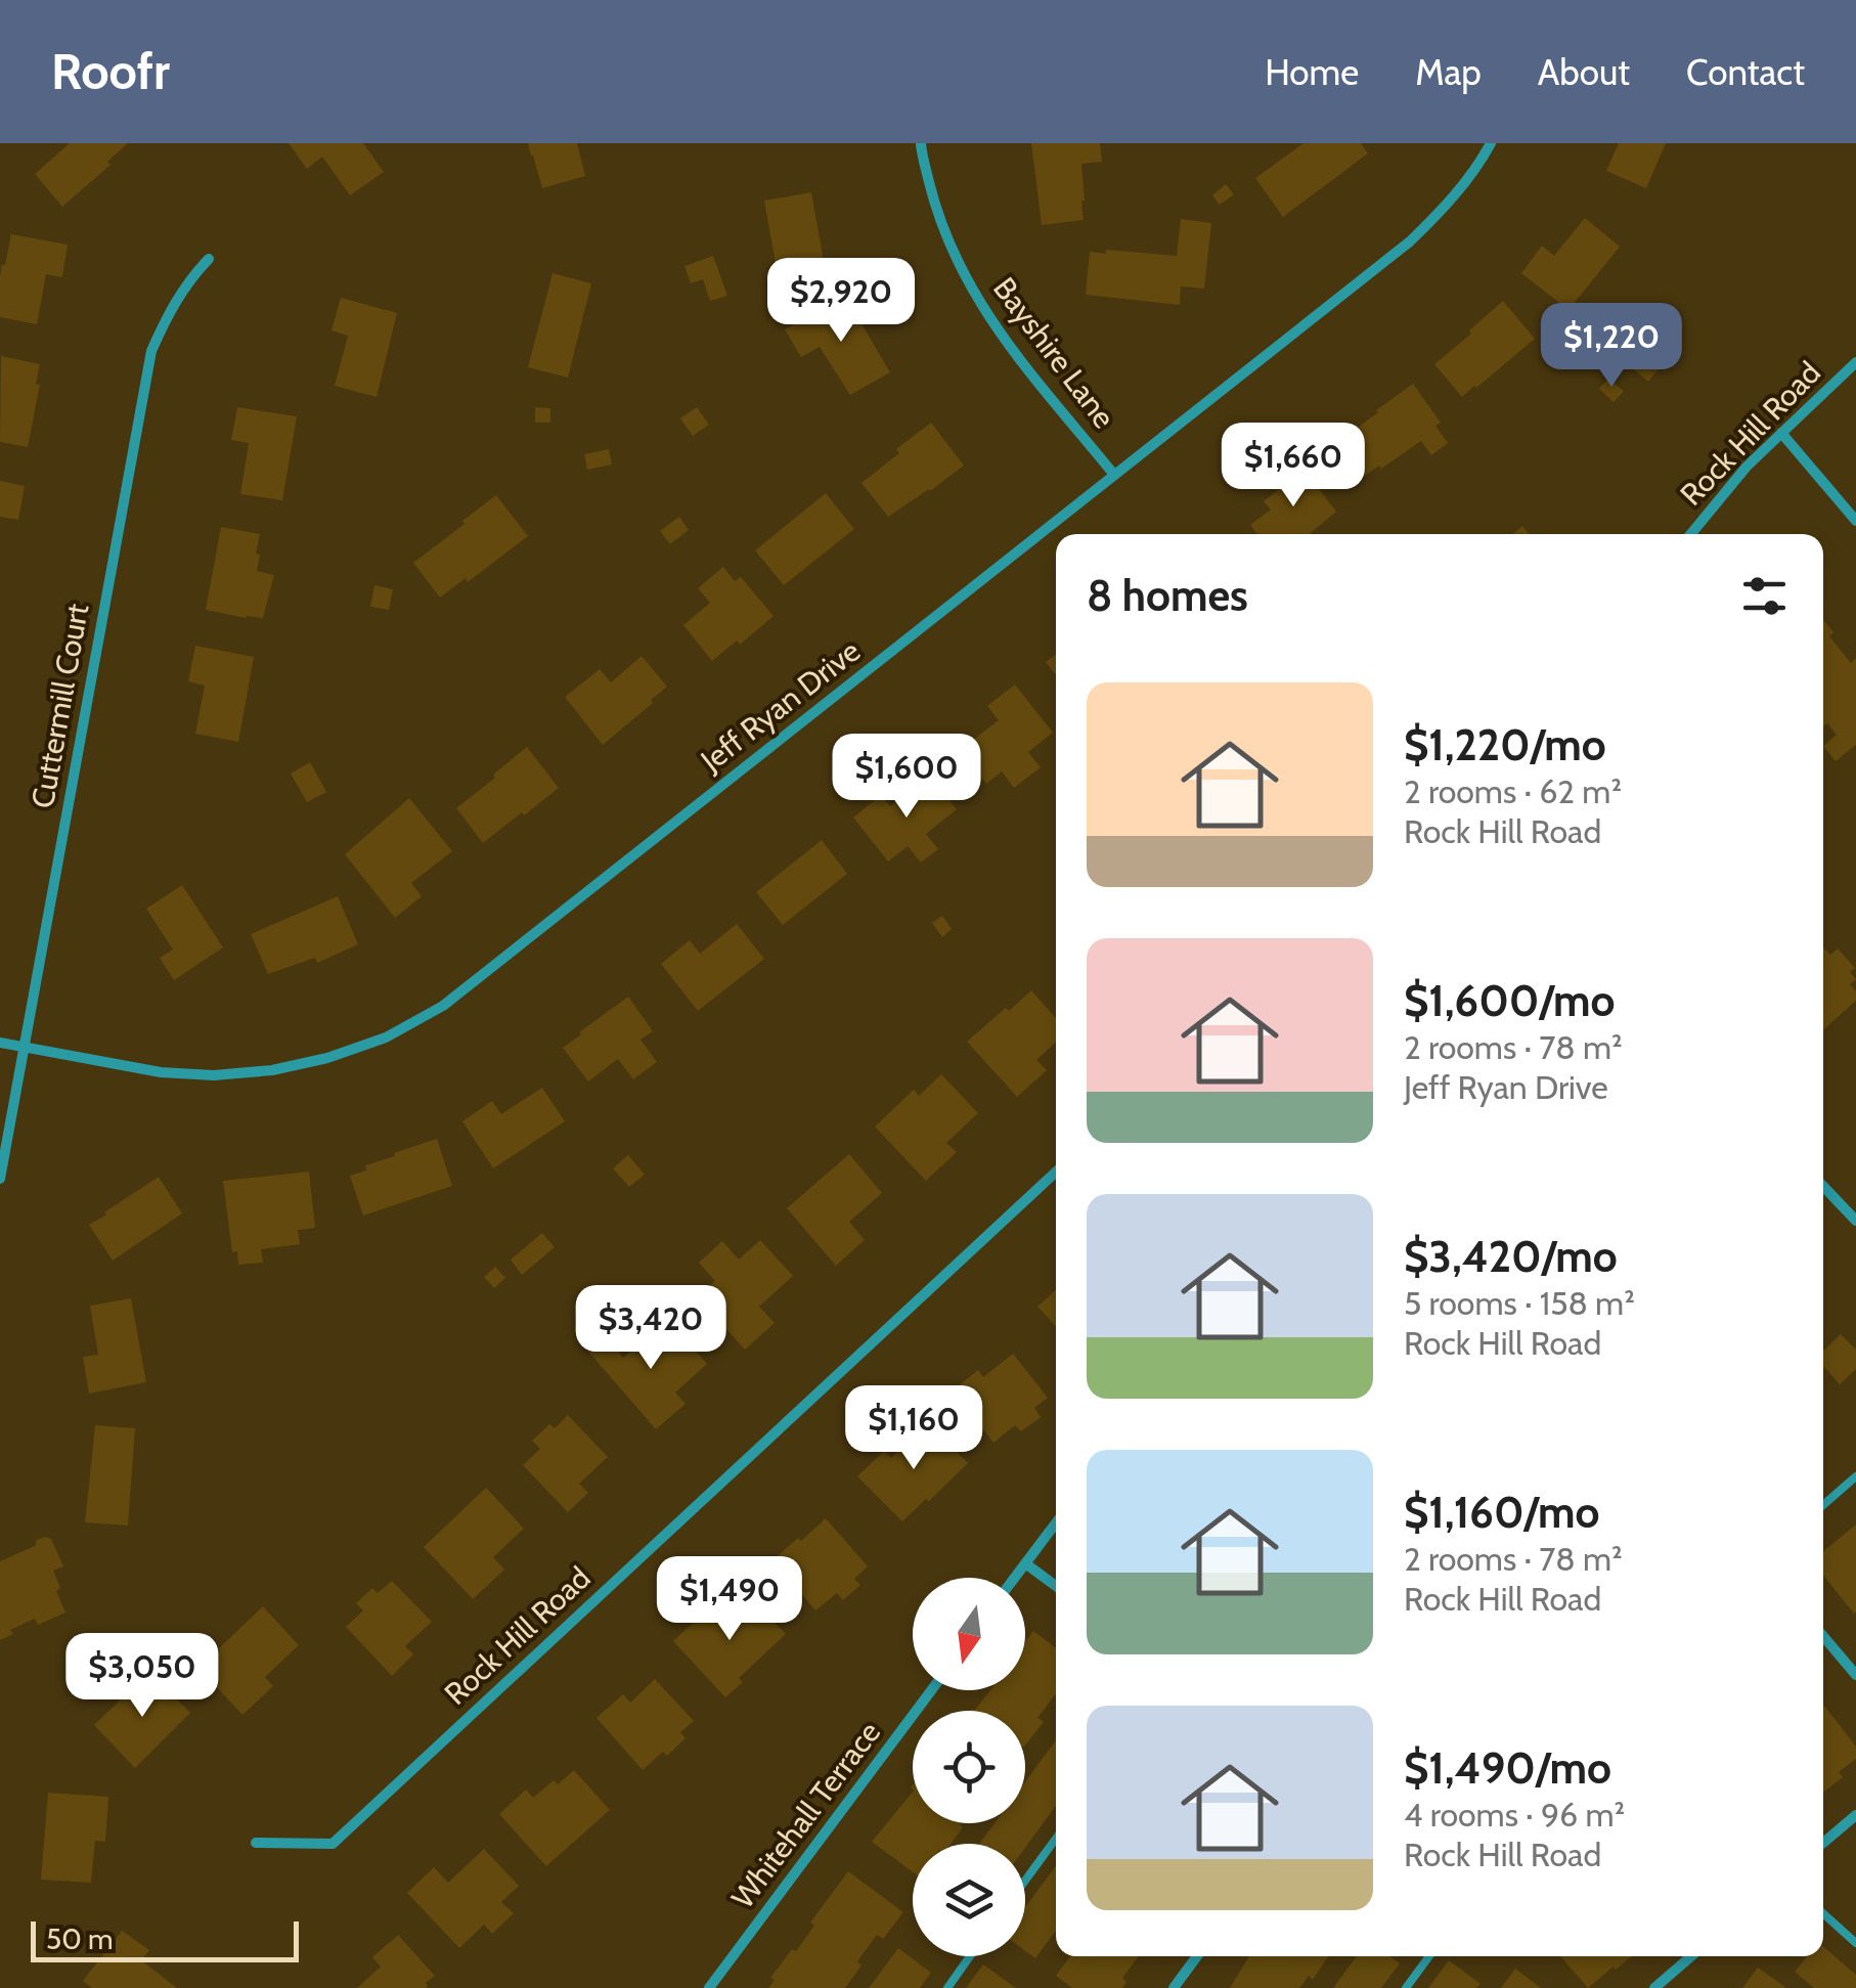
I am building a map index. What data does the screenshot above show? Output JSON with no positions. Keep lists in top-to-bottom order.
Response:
{
  "streets": {
    "street": [
      "Bayshire Lane",
      "Rock Hill Road",
      "Cuttermill Court",
      "Jeff Ryan Drive",
      "Whitehall Terrace"
    ]
  },
  "crossings": [
    ["Bayshire Lane", "Jeff Ryan Drive"],
    ["Cuttermill Court", "Jeff Ryan Drive"]
  ],
  "scale_bar": "50 m",
  "north": "bottom",
  "page": {
    "header": "Roofr",
    "nav": [
      "Home",
      "Map",
      "About",
      "Contact"
    ],
    "price": [
      "$2,920",
      "$1,220",
      "$1,660",
      "$1,600",
      "$3,420",
      "$1,160",
      "$1,490",
      "$3,050"
    ],
    "heading": "8 homes",
    "list": [
      {
        "name": "$1,220/mo",
        "note": "2 rooms · 62 m² · Rock Hill Road"
      },
      {
        "name": "$1,600/mo",
        "note": "2 rooms · 78 m² · Jeff Ryan Drive"
      },
      {
        "name": "$3,420/mo",
        "note": "5 rooms · 158 m² · Rock Hill Road"
      },
      {
        "name": "$1,160/mo",
        "note": "2 rooms · 78 m² · Rock Hill Road"
      },
      {
        "name": "$1,490/mo",
        "note": "4 rooms · 96 m² · Rock Hill Road"
      }
    ],
    "scale": "50 m"
  }
}
